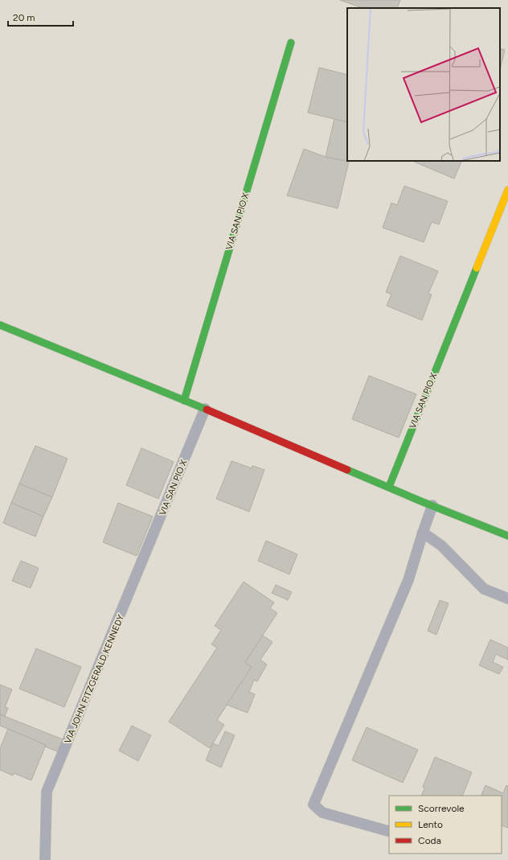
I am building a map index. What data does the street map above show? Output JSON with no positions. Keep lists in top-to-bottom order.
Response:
{
  "streets": {
    "street": ["VIA SAN PIO X"],
    "lane": ["VIA JOHN FITZGERALD KENNEDY"]
  },
  "crossings": [
    ["VIA SAN PIO X", "VIA JOHN FITZGERALD KENNEDY"]
  ],
  "legend": ["Scorrevole", "Lento", "Coda"],
  "scale_bar": "20 m"
}
